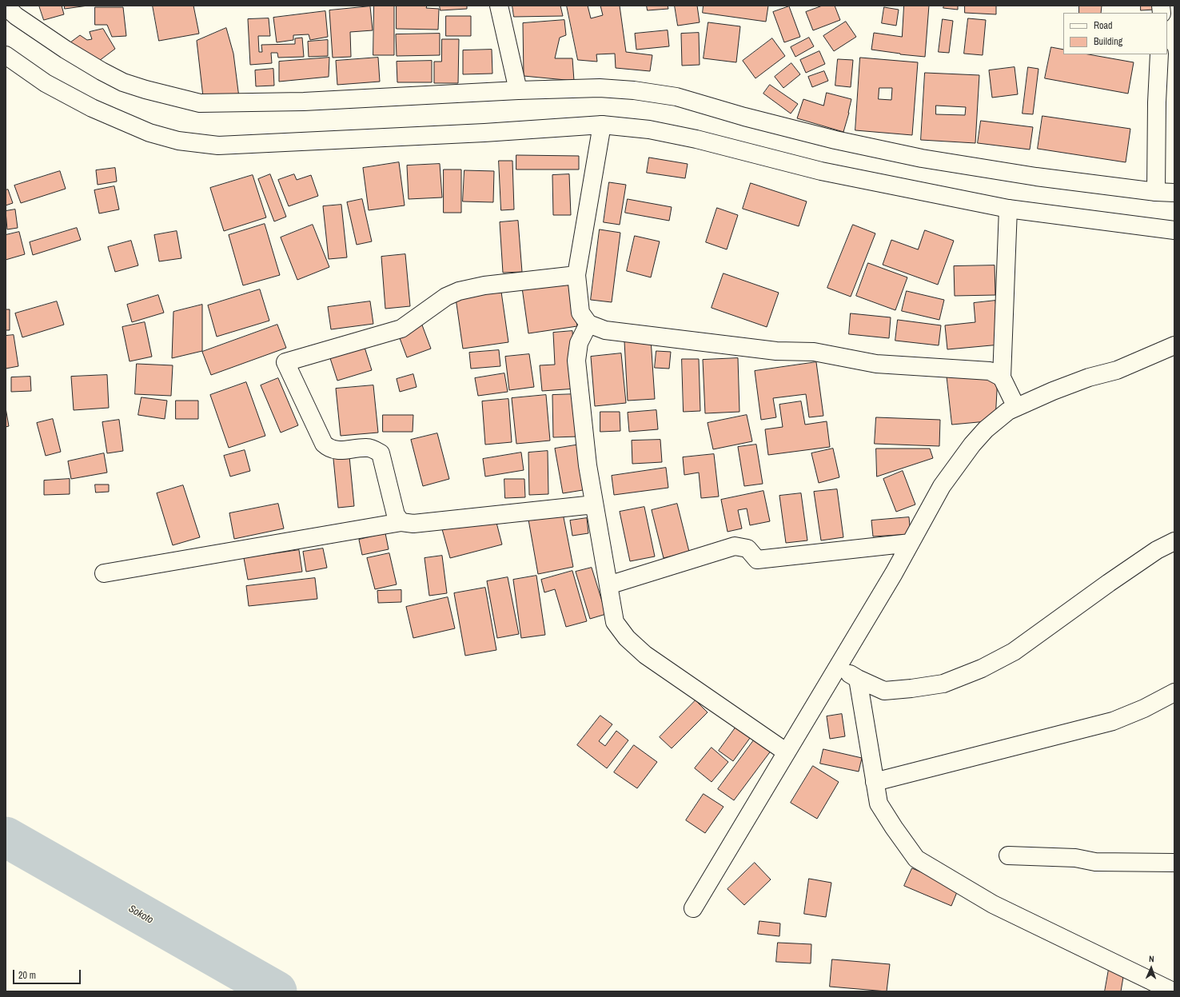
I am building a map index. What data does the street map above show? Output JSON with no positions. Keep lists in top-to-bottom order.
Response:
{
  "water": ["Sokoto"],
  "legend": ["Road", "Building"],
  "scale_bar": "20 m",
  "north": "top"
}
